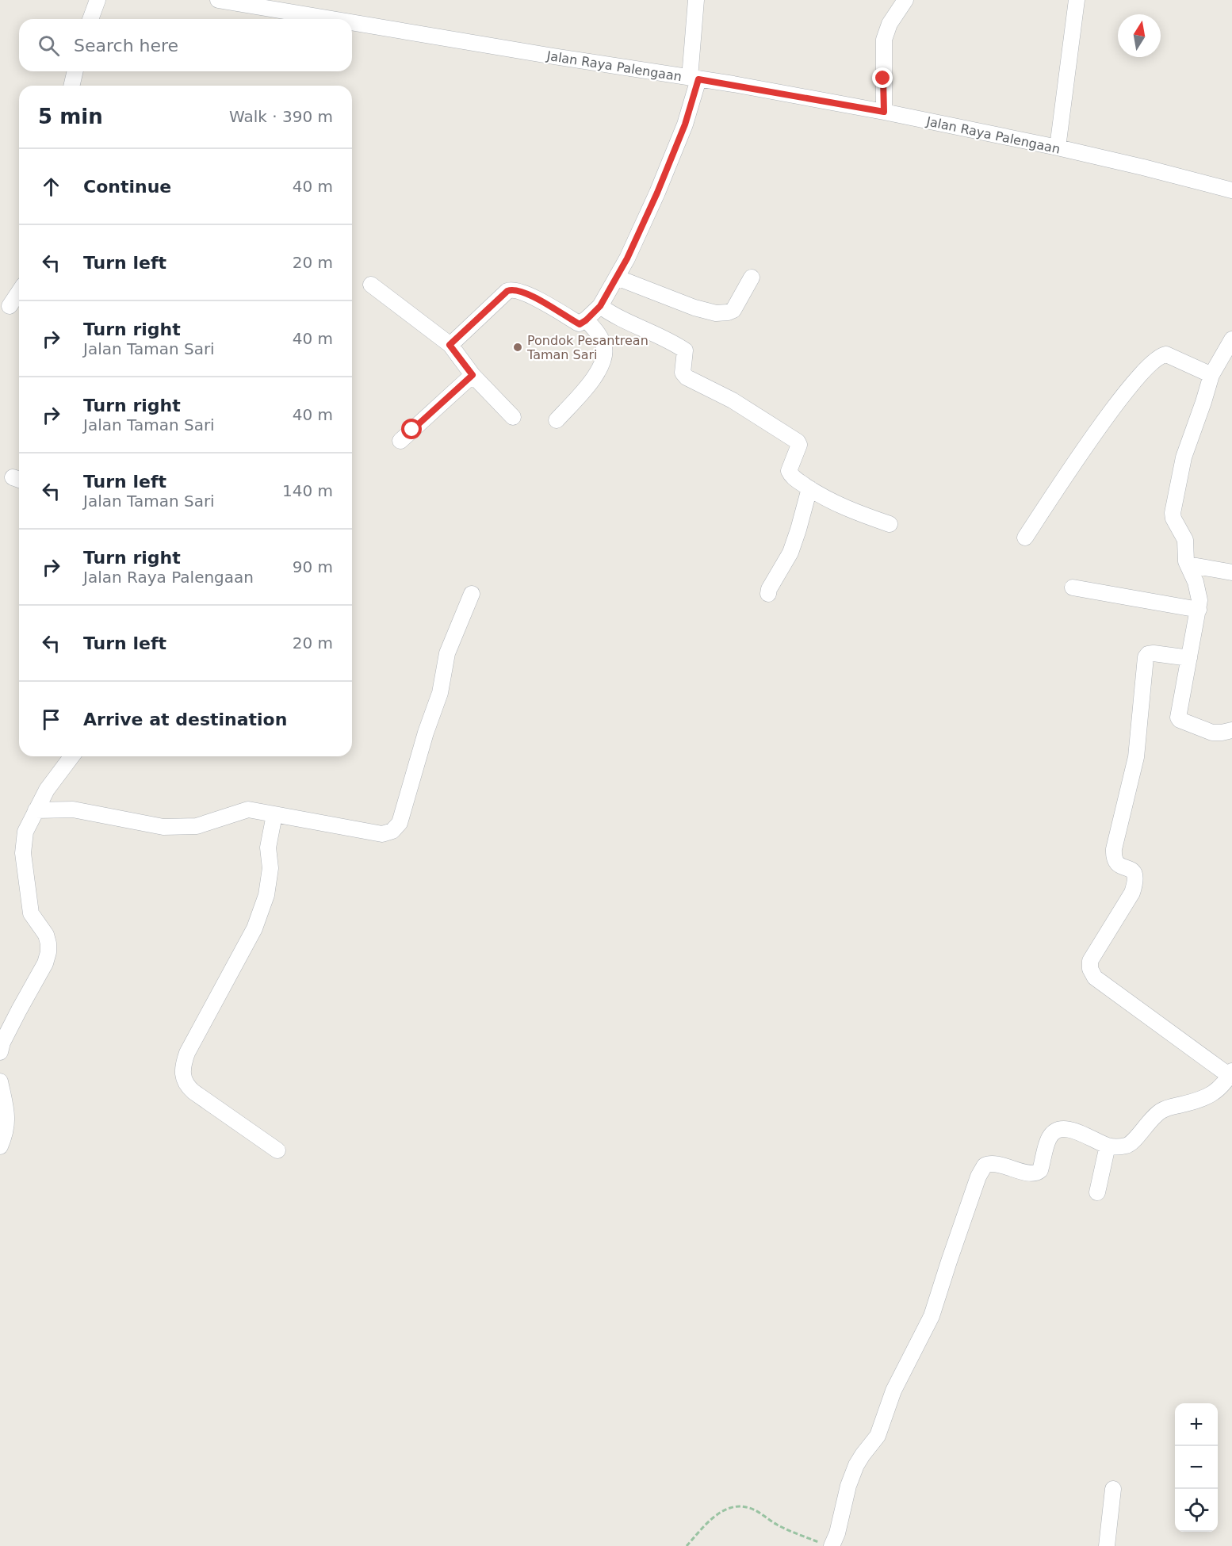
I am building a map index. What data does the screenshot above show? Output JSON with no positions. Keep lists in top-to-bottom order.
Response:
{
  "streets": {
    "street": ["Jalan Raya Palengaan"]
  },
  "places": ["Pondok Pesantrean Taman Sari"],
  "north": "top",
  "page": {
    "search": "Search here",
    "heading": ["5 min", "Walk · 390 m"],
    "list": [
      ["Continue", "40 m"],
      ["Turn left", "20 m"],
      ["Turn right", "Jalan Taman Sari", "40 m"],
      ["Turn right", "Jalan Taman Sari", "40 m"],
      ["Turn left", "Jalan Taman Sari", "140 m"],
      ["Turn right", "Jalan Raya Palengaan", "90 m"],
      ["Turn left", "20 m"],
      "Arrive at destination"
    ],
    "map_buttons": ["+", "−"]
  }
}
